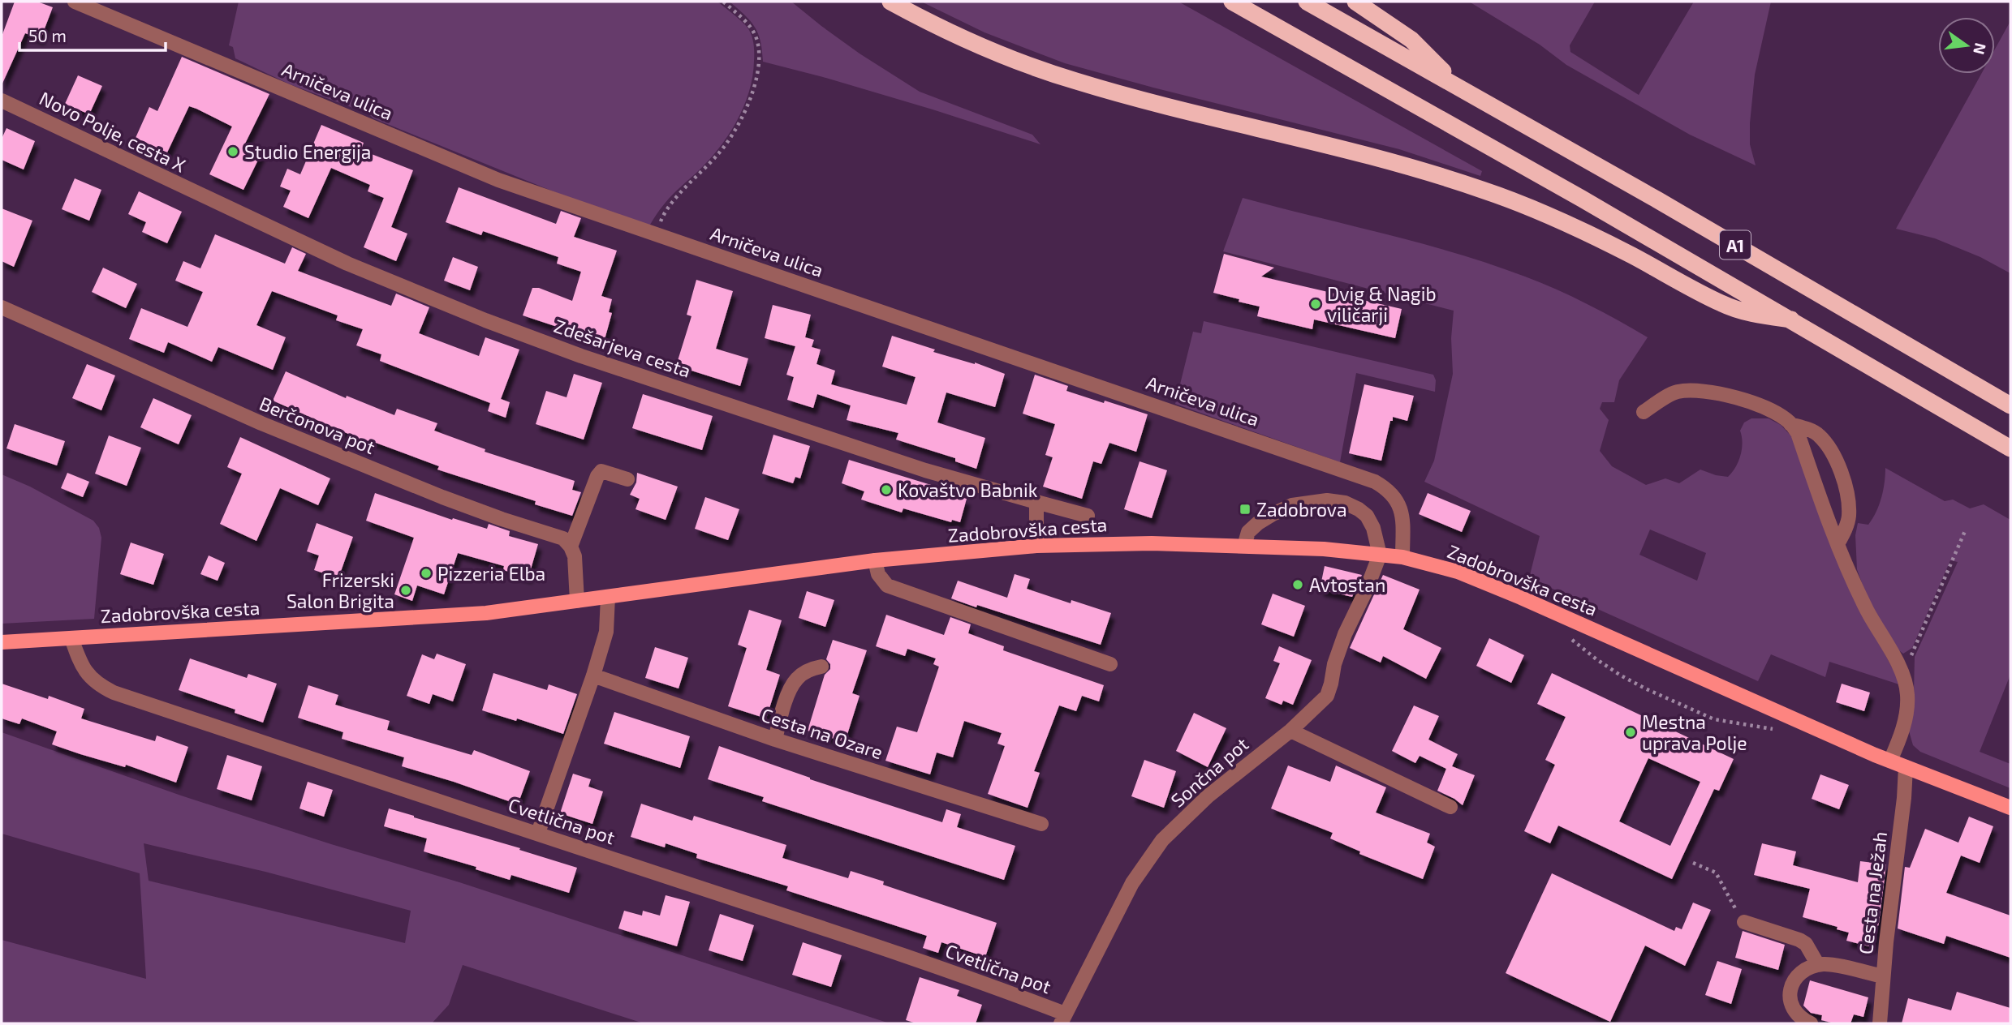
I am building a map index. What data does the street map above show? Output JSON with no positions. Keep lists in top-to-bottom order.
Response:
{
  "streets": {
    "highway": ["A1"],
    "main road": ["Zadobrovška cesta"],
    "street": [
      "Arničeva ulica",
      "Novo Polje, cesta X",
      "Zdešarjeva cesta",
      "Berčonova pot",
      "Cesta na Ozare",
      "Sončna pot",
      "Cvetlična pot",
      "Cesta na Ježah"
    ]
  },
  "crossings": [
    ["Arničeva ulica", "Zadobrovška cesta"],
    ["Novo Polje, cesta X", "Zdešarjeva cesta"],
    ["Zadobrovška cesta", "Sončna pot"],
    ["Zadobrovška cesta", "Cvetlična pot"],
    ["Zadobrovška cesta", "Cesta na Ježah"],
    ["Sončna pot", "Cvetlična pot"]
  ],
  "places": {
    "other": [
      "Studio Energija",
      "Dvig & Nagib viličarji",
      "Kovaštvo Babnik",
      "Pizzeria Elba",
      "Avtostan",
      "Frizerski Salon Brigita",
      "Mestna uprava Polje"
    ],
    "transit": ["Zadobrova"]
  },
  "scale_bar": "50 m",
  "north": "right"
}
